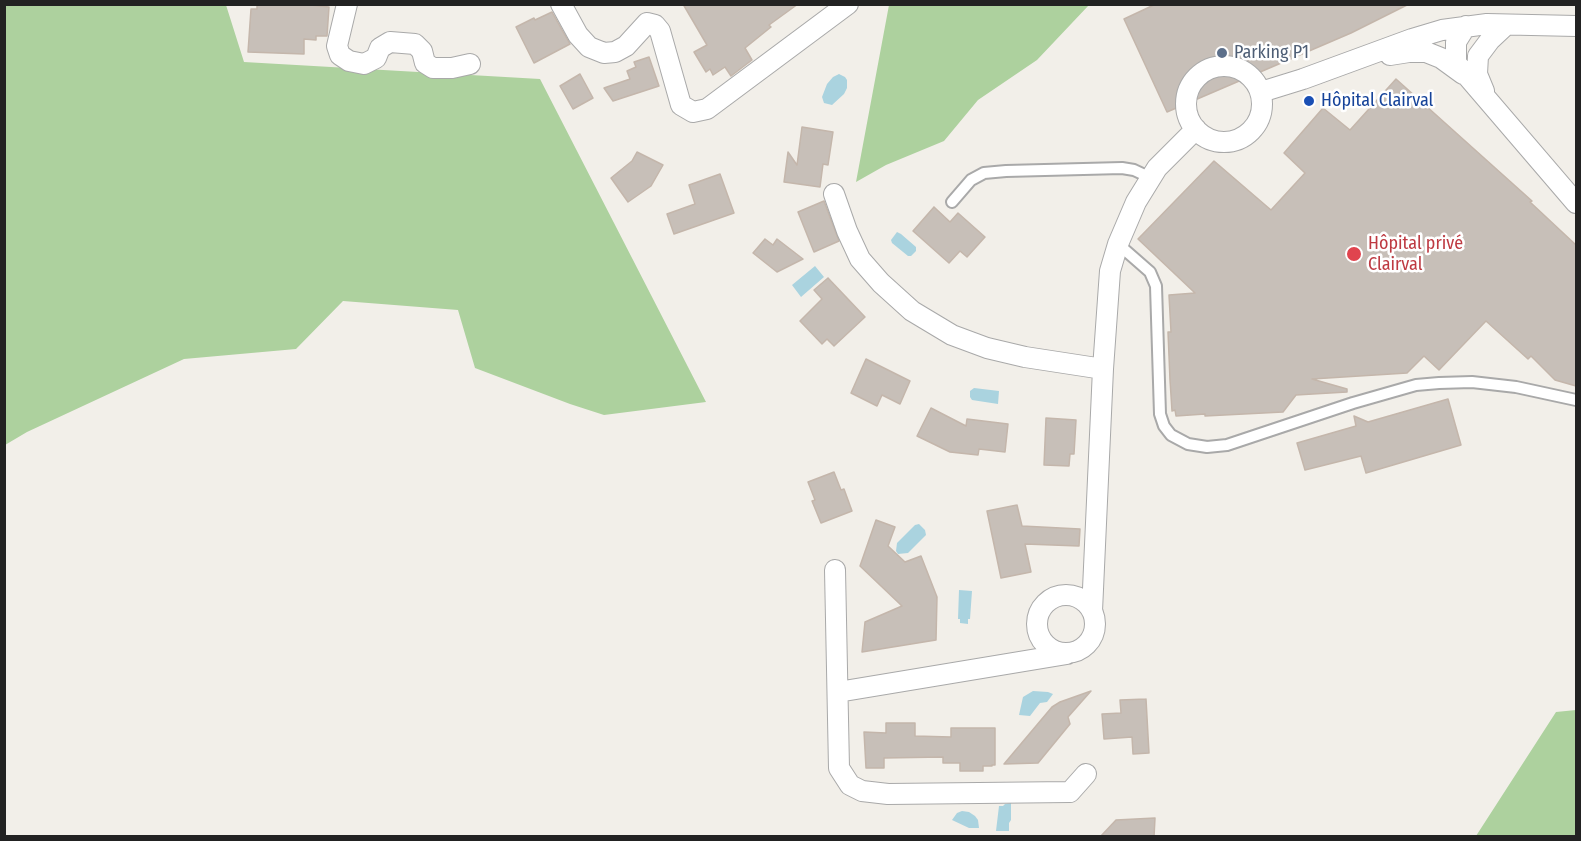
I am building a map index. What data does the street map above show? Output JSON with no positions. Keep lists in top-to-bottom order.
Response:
{
  "places": ["Parking P1", "Hôpital Clairval", "Hôpital privé Clairval"]
}
